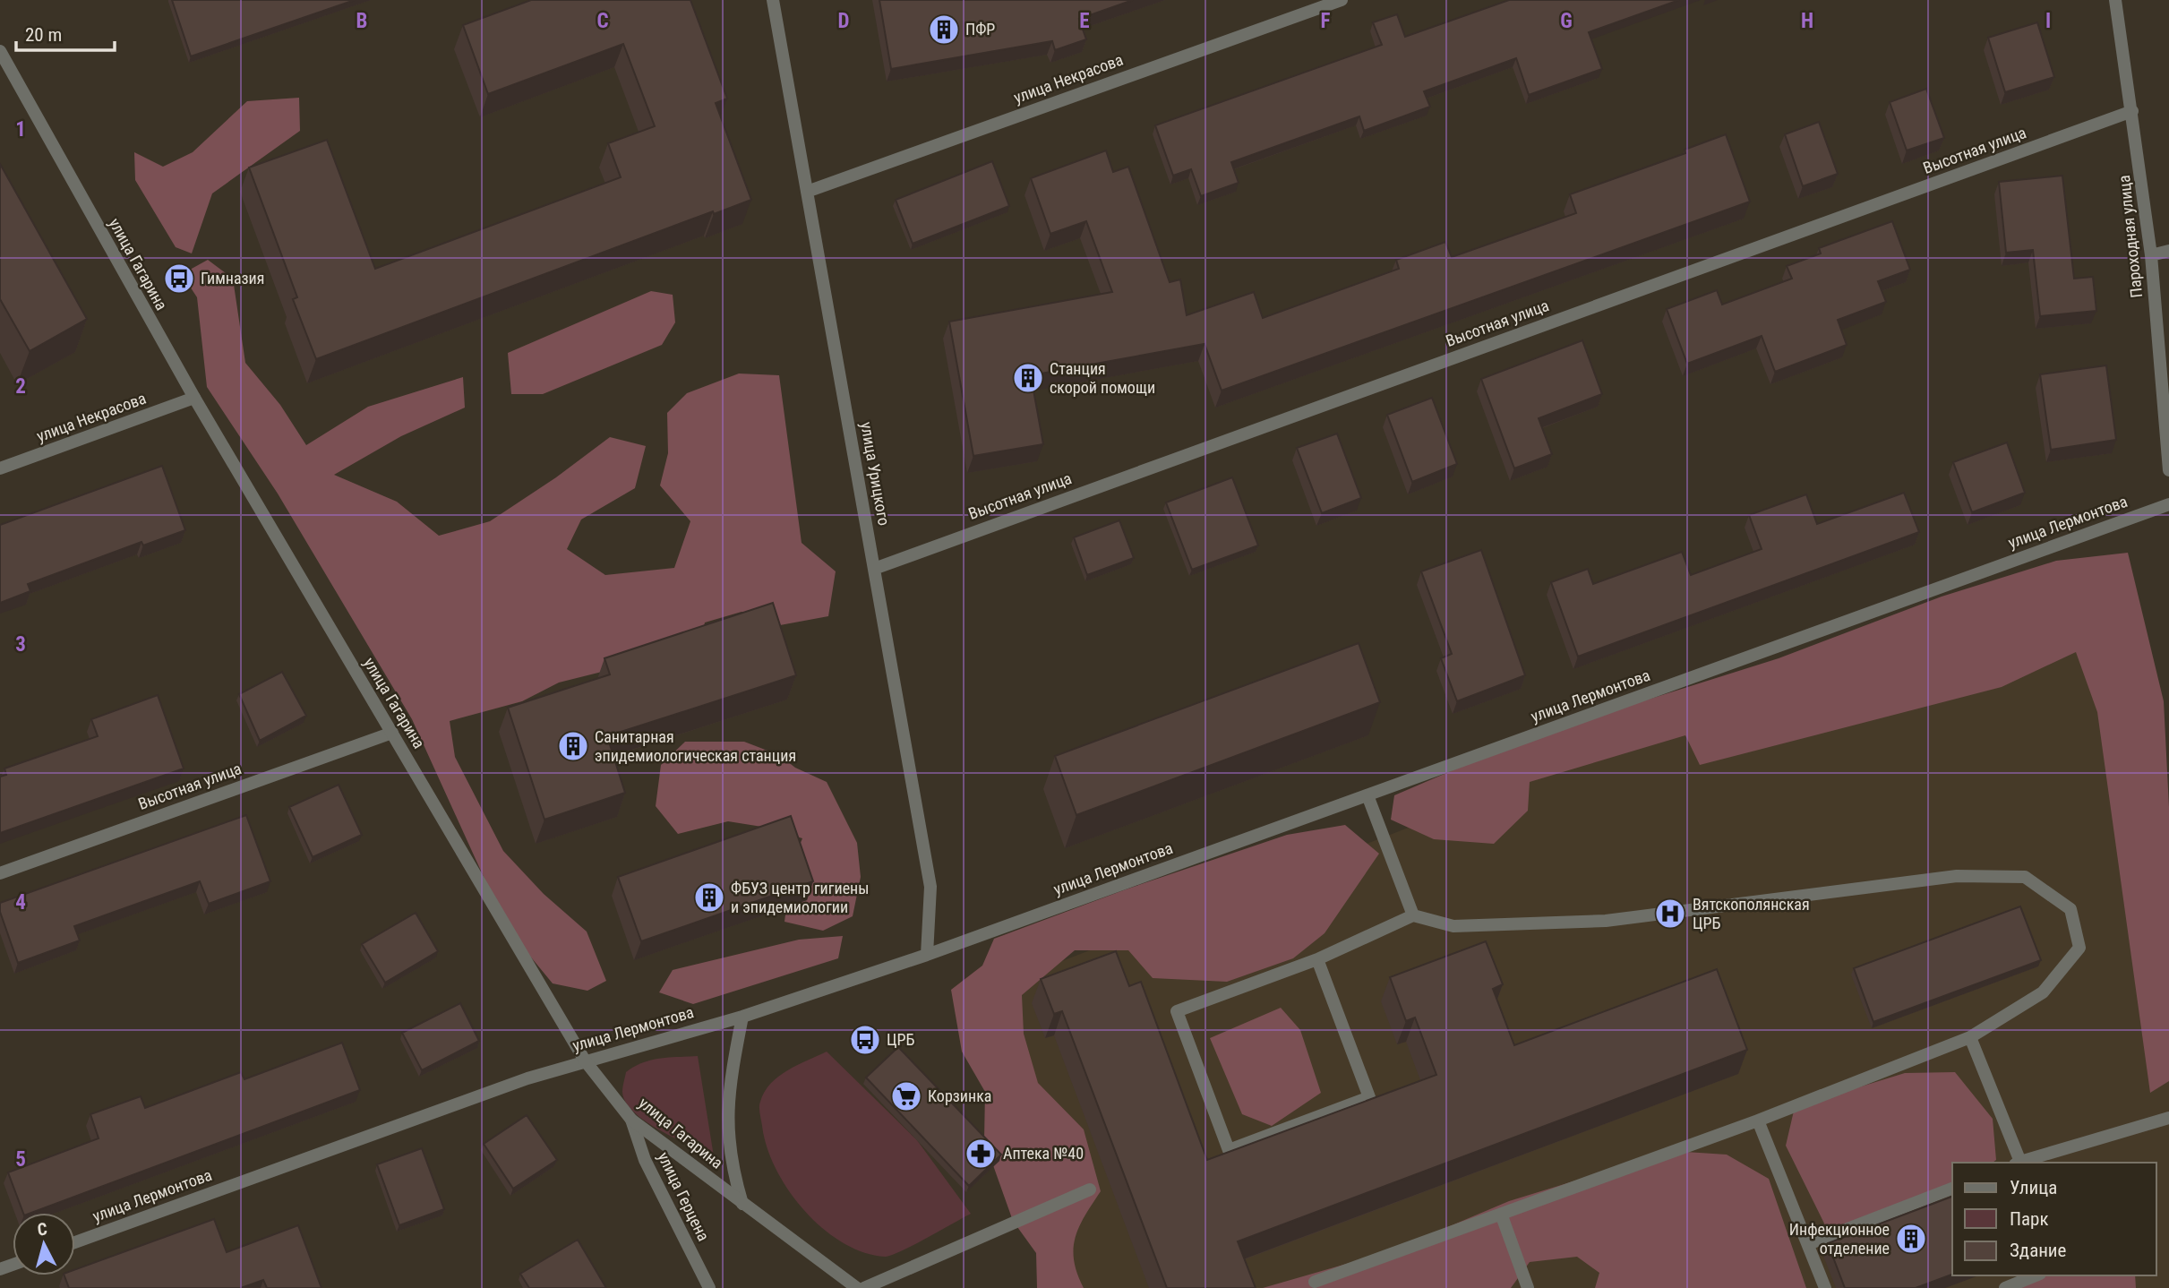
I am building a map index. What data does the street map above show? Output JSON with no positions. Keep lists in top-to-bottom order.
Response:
{
  "streets": {
    "street": [
      "улица Некрасова",
      "Высотная улица",
      "Пароходная улица",
      "улица Гагарина",
      "улица Урицкого",
      "улица Лермонтова",
      "улица Герцена"
    ]
  },
  "crossings": [
    ["улица Некрасова", "улица Гагарина"],
    ["улица Некрасова", "улица Урицкого"],
    ["Высотная улица", "Пароходная улица"],
    ["Высотная улица", "улица Гагарина"],
    ["Высотная улица", "улица Урицкого"],
    ["улица Гагарина", "улица Лермонтова"],
    ["улица Гагарина", "улица Герцена"],
    ["улица Урицкого", "улица Лермонтова"]
  ],
  "places": {
    "building": [
      "ПФР",
      "Станция скорой помощи",
      "Санитарная эпидемиологическая станция",
      "ФБУЗ центр гигиены и эпидемиологии",
      "Инфекционное отделение"
    ],
    "bus stop": ["Гимназия", "ЦРБ"],
    "hospital": ["Вятскополянская ЦРБ"],
    "supermarket": ["Корзинка"],
    "pharmacy": ["Аптека №40"]
  },
  "legend": ["Улица", "Парк", "Здание"],
  "scale_bar": "20 m",
  "north": "top",
  "grid": {
    "columns": [
      "B",
      "C",
      "D",
      "E",
      "F",
      "G",
      "H",
      "I"
    ],
    "rows": [
      "1",
      "2",
      "3",
      "4",
      "5"
    ]
  }
}
